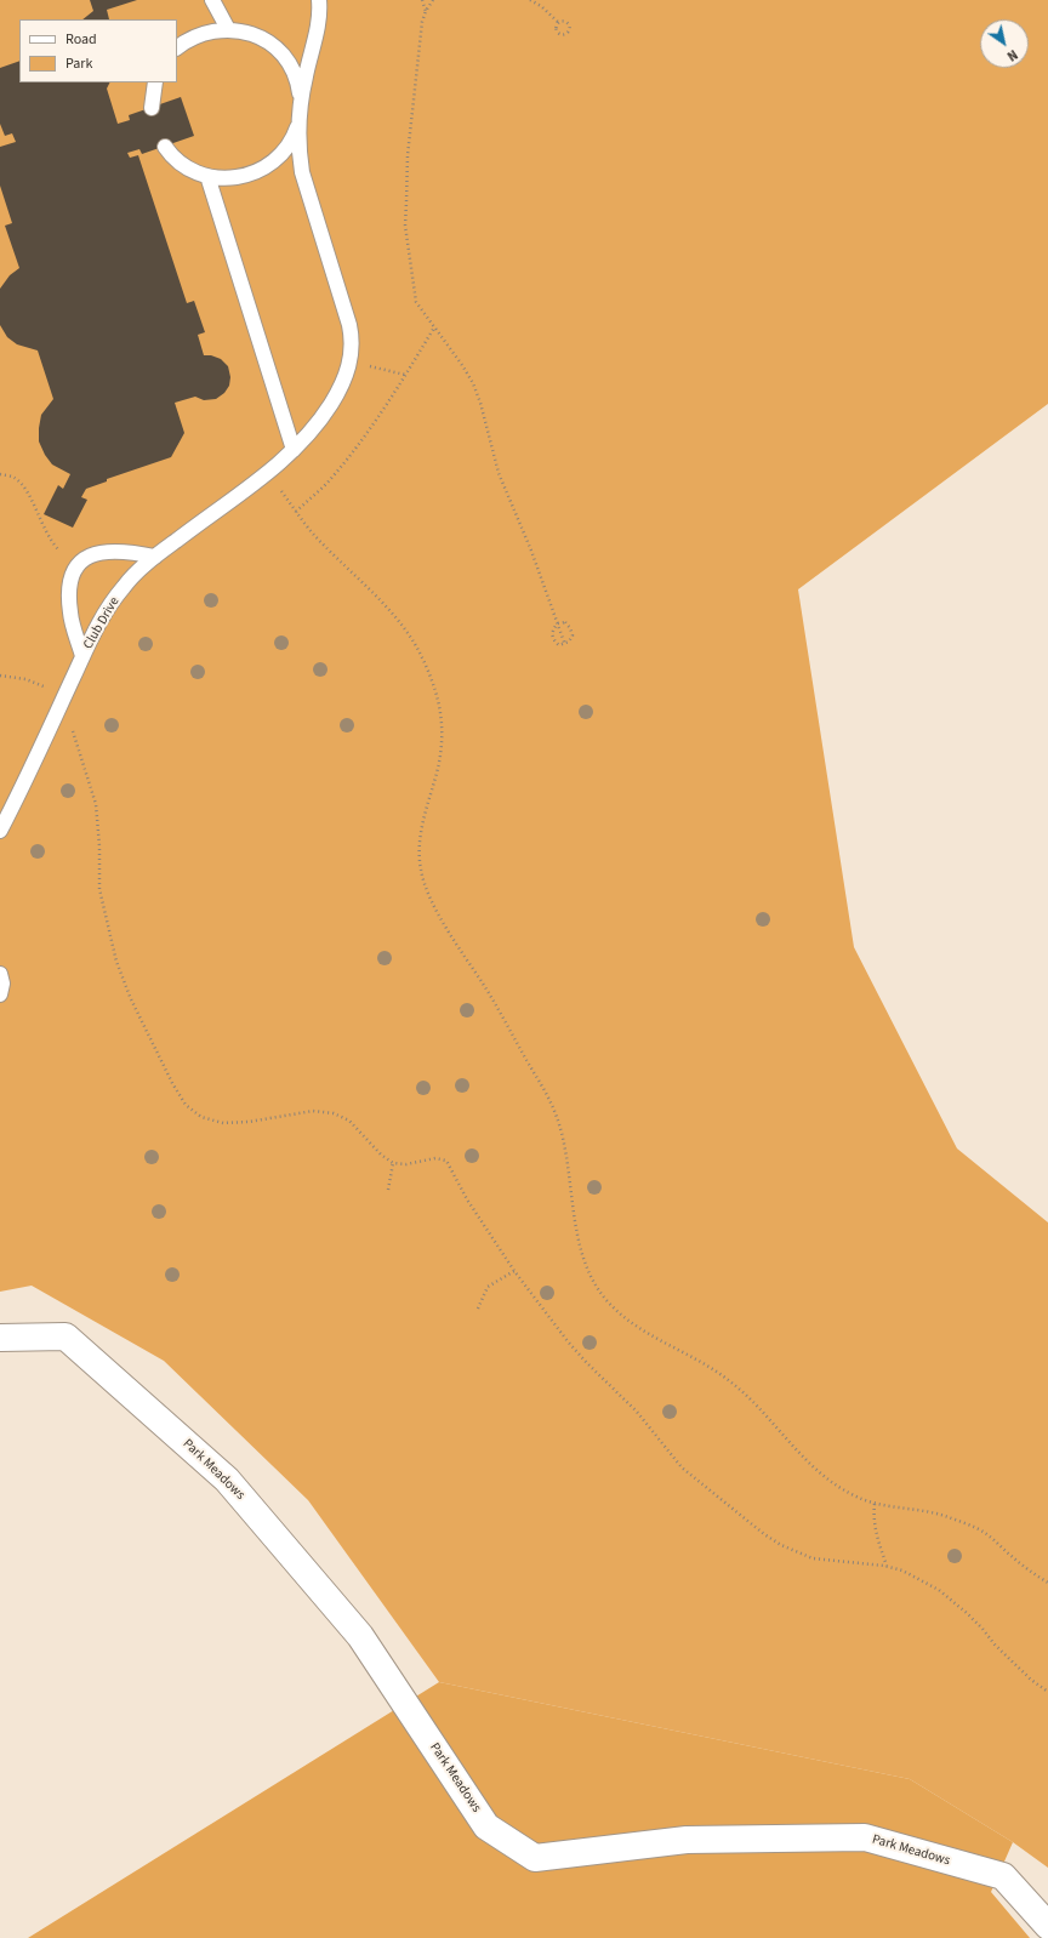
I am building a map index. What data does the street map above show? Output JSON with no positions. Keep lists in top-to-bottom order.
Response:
{
  "streets": {
    "street": ["Park Meadows"],
    "lane": ["Club Drive"]
  },
  "legend": ["Road", "Park"],
  "north": "bottom right"
}
